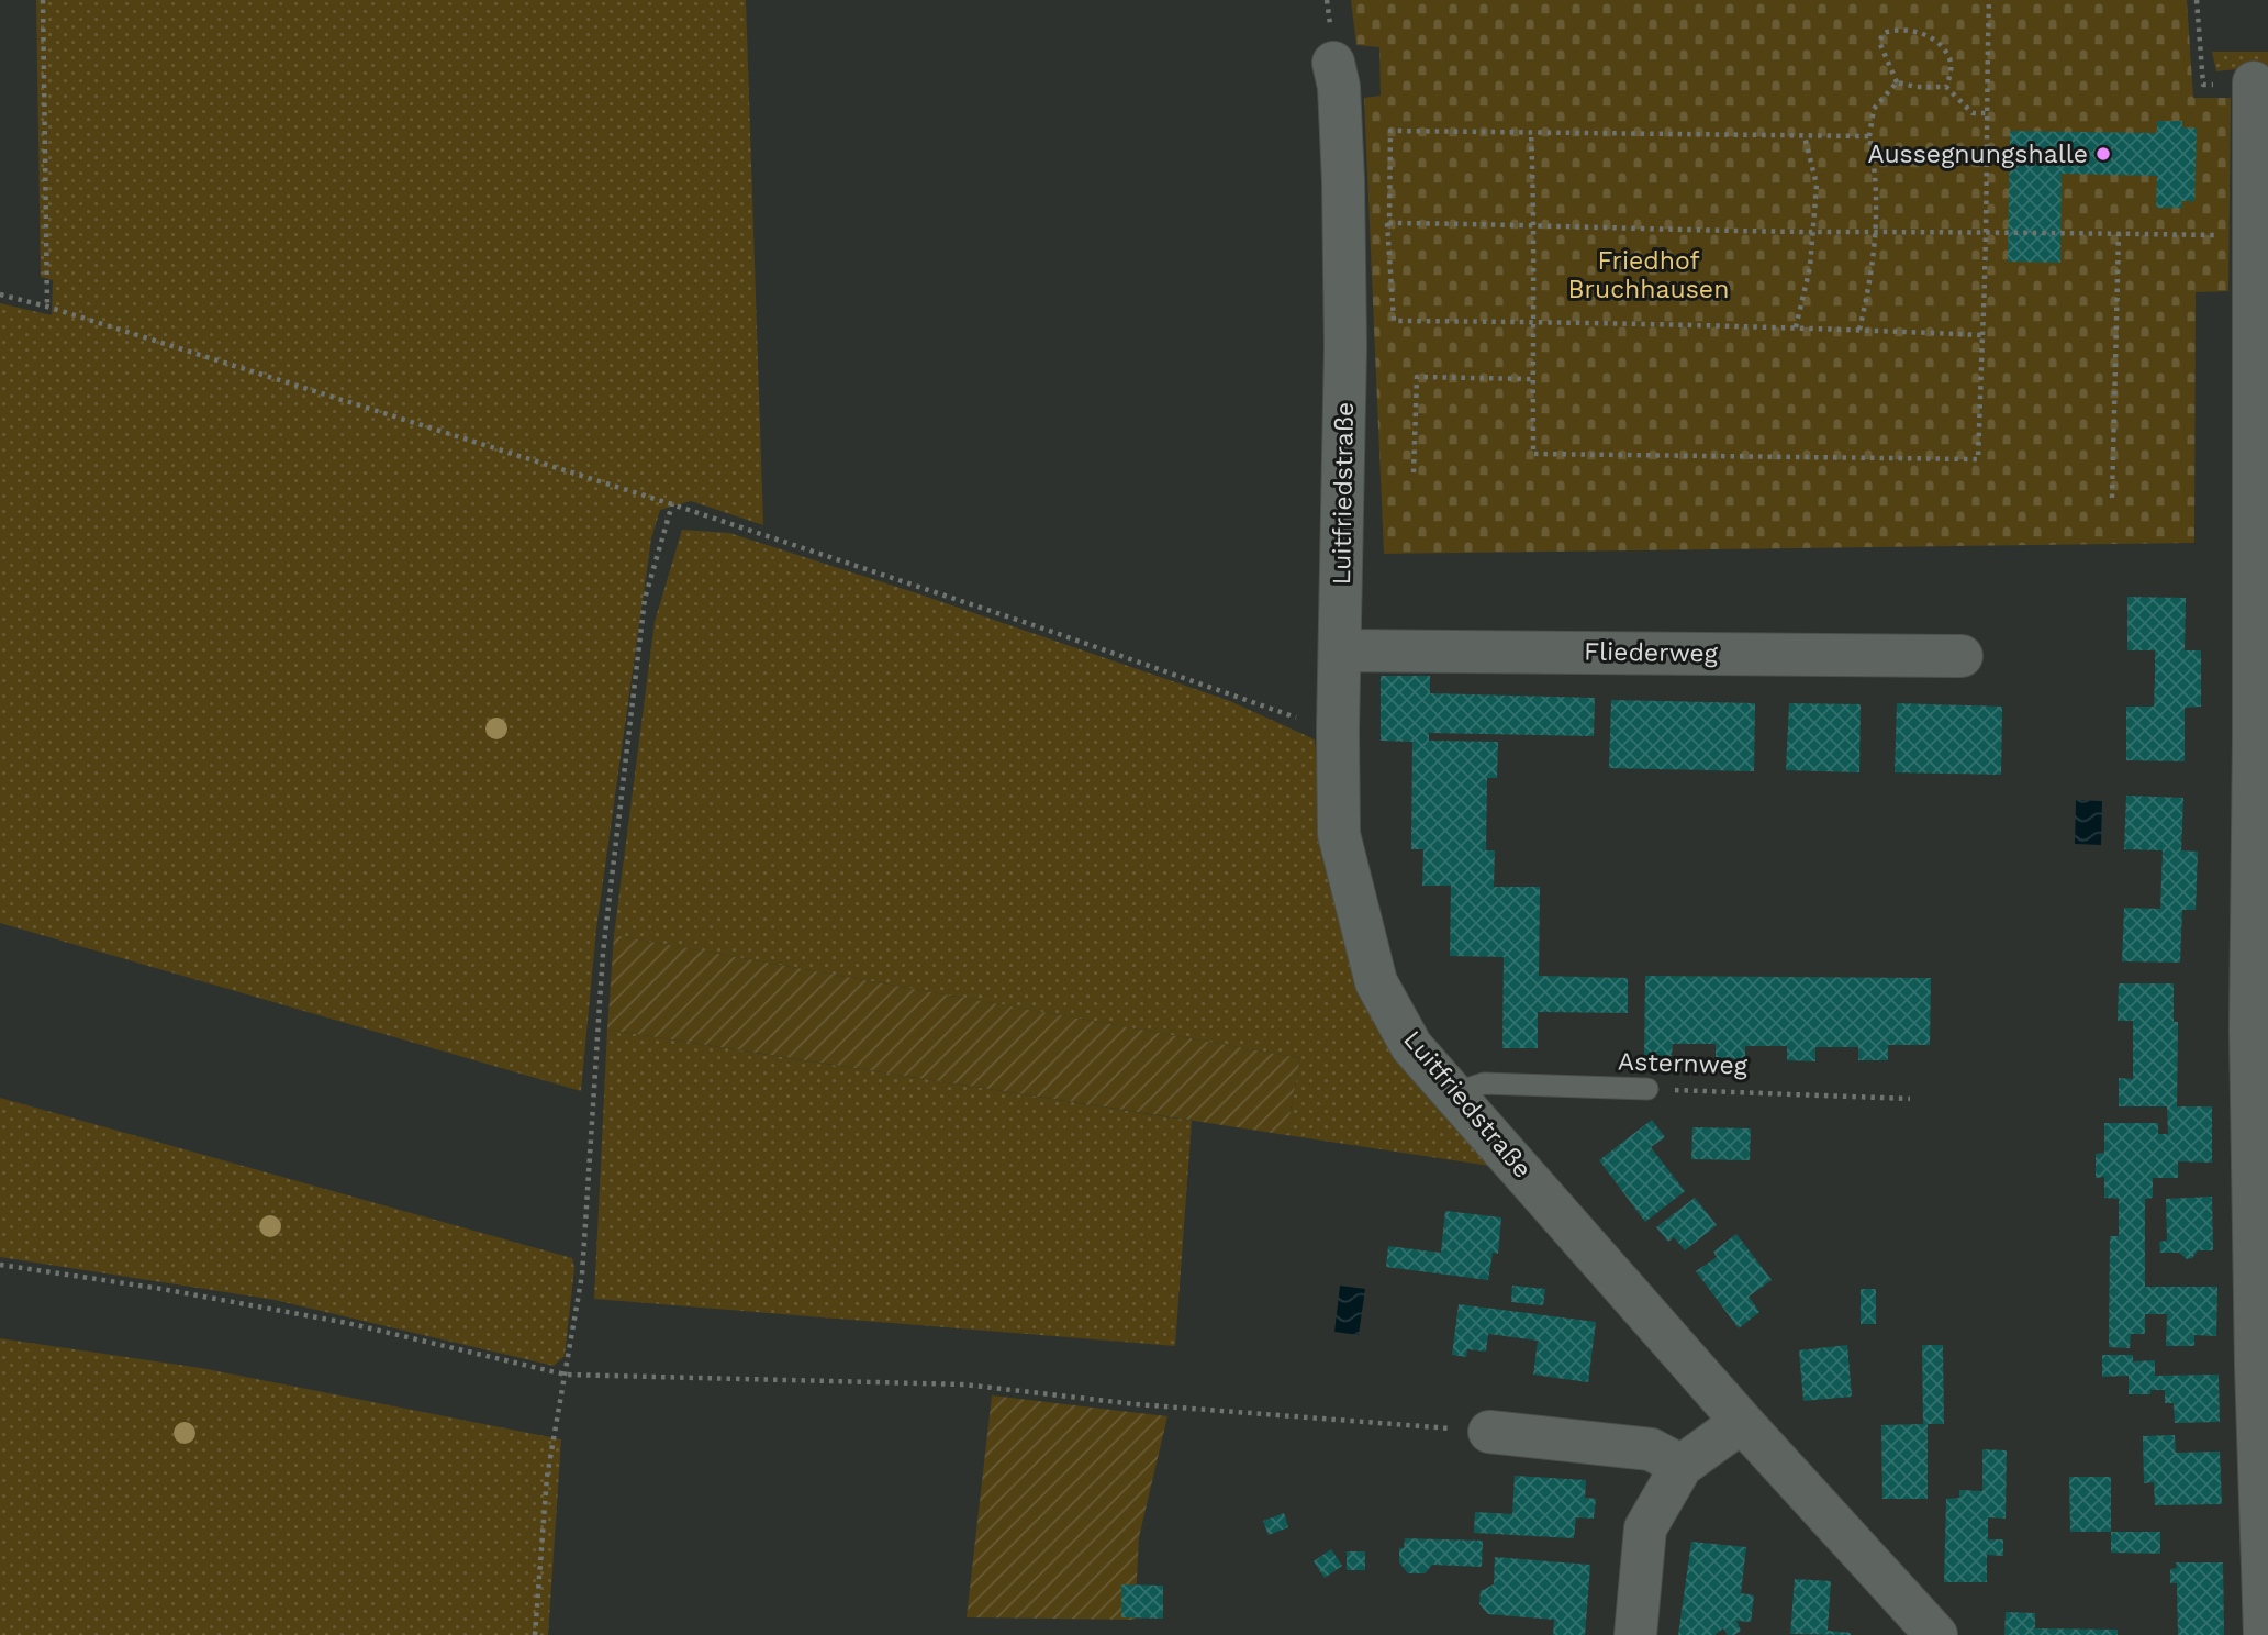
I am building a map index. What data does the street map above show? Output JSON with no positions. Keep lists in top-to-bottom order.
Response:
{
  "streets": {
    "street": ["Luitfriedstraße", "Fliederweg"],
    "lane": ["Asternweg"]
  },
  "crossings": [
    ["Luitfriedstraße", "Fliederweg"],
    ["Luitfriedstraße", "Asternweg"]
  ],
  "parks": ["Friedhof Bruchhausen"],
  "places": ["Aussegnungshalle"]
}
